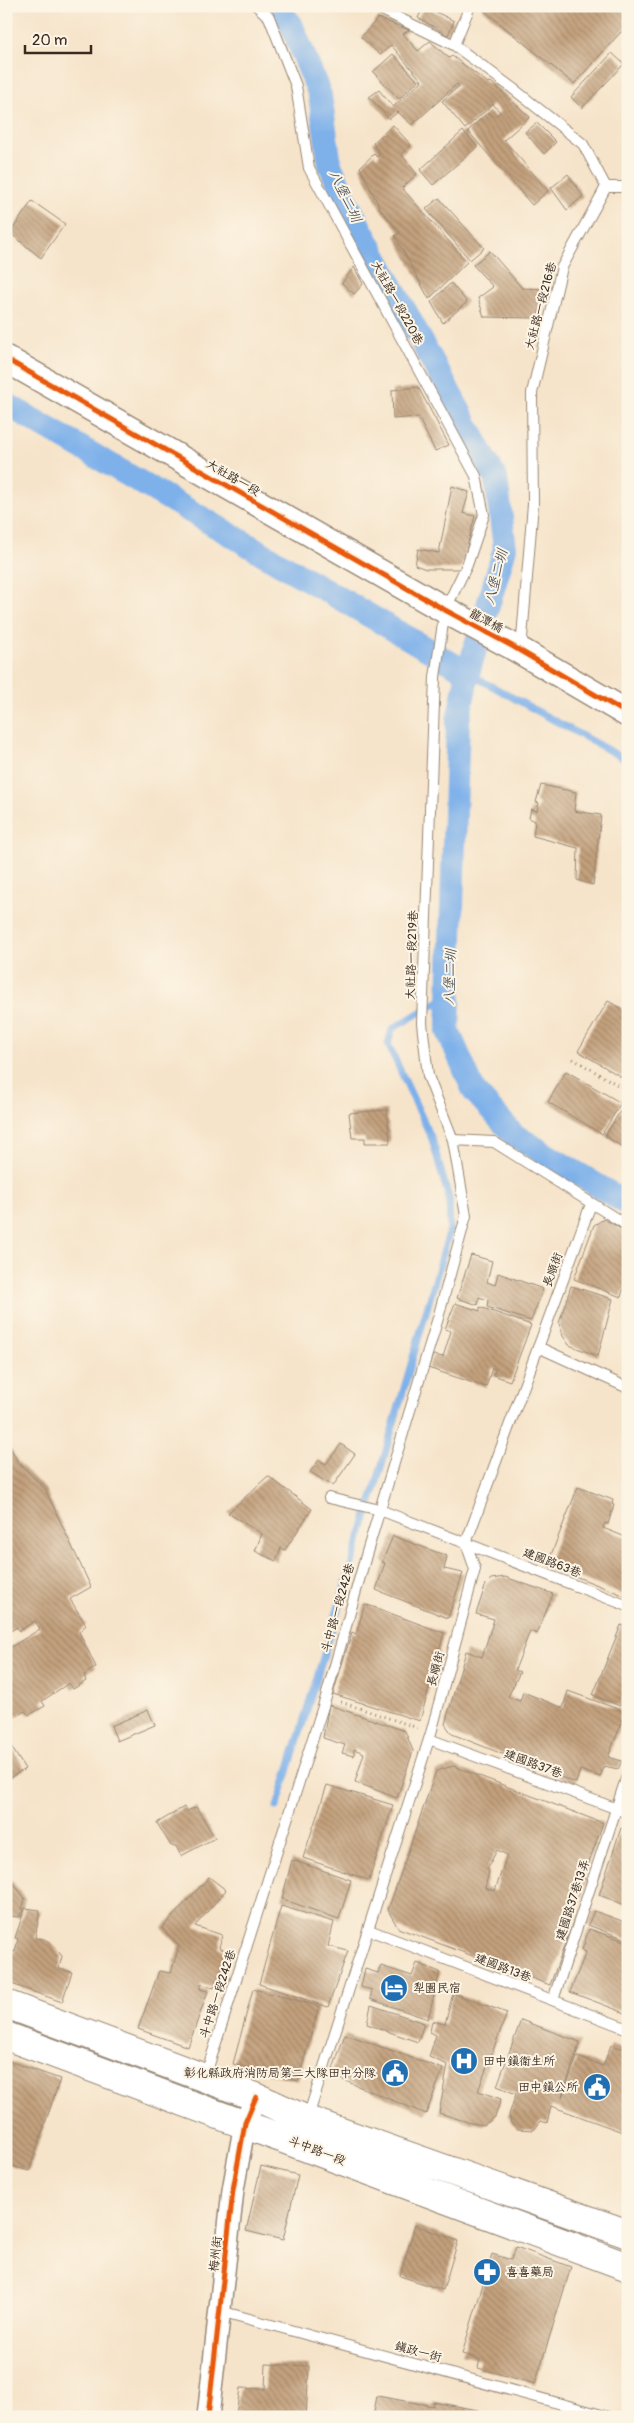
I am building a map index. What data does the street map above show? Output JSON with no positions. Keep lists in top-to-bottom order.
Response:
{
  "streets": {
    "main road": ["斗中路一段"],
    "street": ["大社路一段", "龍潭橋", "梅州街"],
    "lane": [
      "大社路一段220巷",
      "大社路一段216巷",
      "大社路一段219巷",
      "長順街",
      "建國路63巷",
      "斗中路一段242巷",
      "建國路37巷",
      "建國路37巷13弄",
      "建國路13巷",
      "鎮政一街"
    ]
  },
  "crossings": [
    ["大社路一段220巷", "大社路一段"],
    ["大社路一段220巷", "龍潭橋"],
    ["大社路一段220巷", "大社路一段219巷"],
    ["大社路一段216巷", "龍潭橋"],
    ["大社路一段", "龍潭橋"],
    ["大社路一段", "大社路一段219巷"],
    ["龍潭橋", "大社路一段219巷"],
    ["大社路一段219巷", "斗中路一段242巷"],
    ["長順街", "建國路63巷"],
    ["長順街", "建國路37巷"],
    ["長順街", "建國路13巷"],
    ["長順街", "斗中路一段"],
    ["建國路63巷", "斗中路一段242巷"],
    ["斗中路一段242巷", "斗中路一段"],
    ["建國路37巷", "建國路37巷13弄"],
    ["建國路37巷13弄", "建國路13巷"],
    ["斗中路一段", "梅州街"],
    ["梅州街", "鎮政一街"]
  ],
  "water": ["八堡二圳"],
  "places": {
    "hotel": ["犁園民宿"],
    "hospital": ["田中鎮衛生所"],
    "public building": ["彰化縣政府消防局第二大隊田中分隊", "田中鎮公所"],
    "pharmacy": ["喜喜藥局"]
  },
  "scale_bar": "20 m"
}
